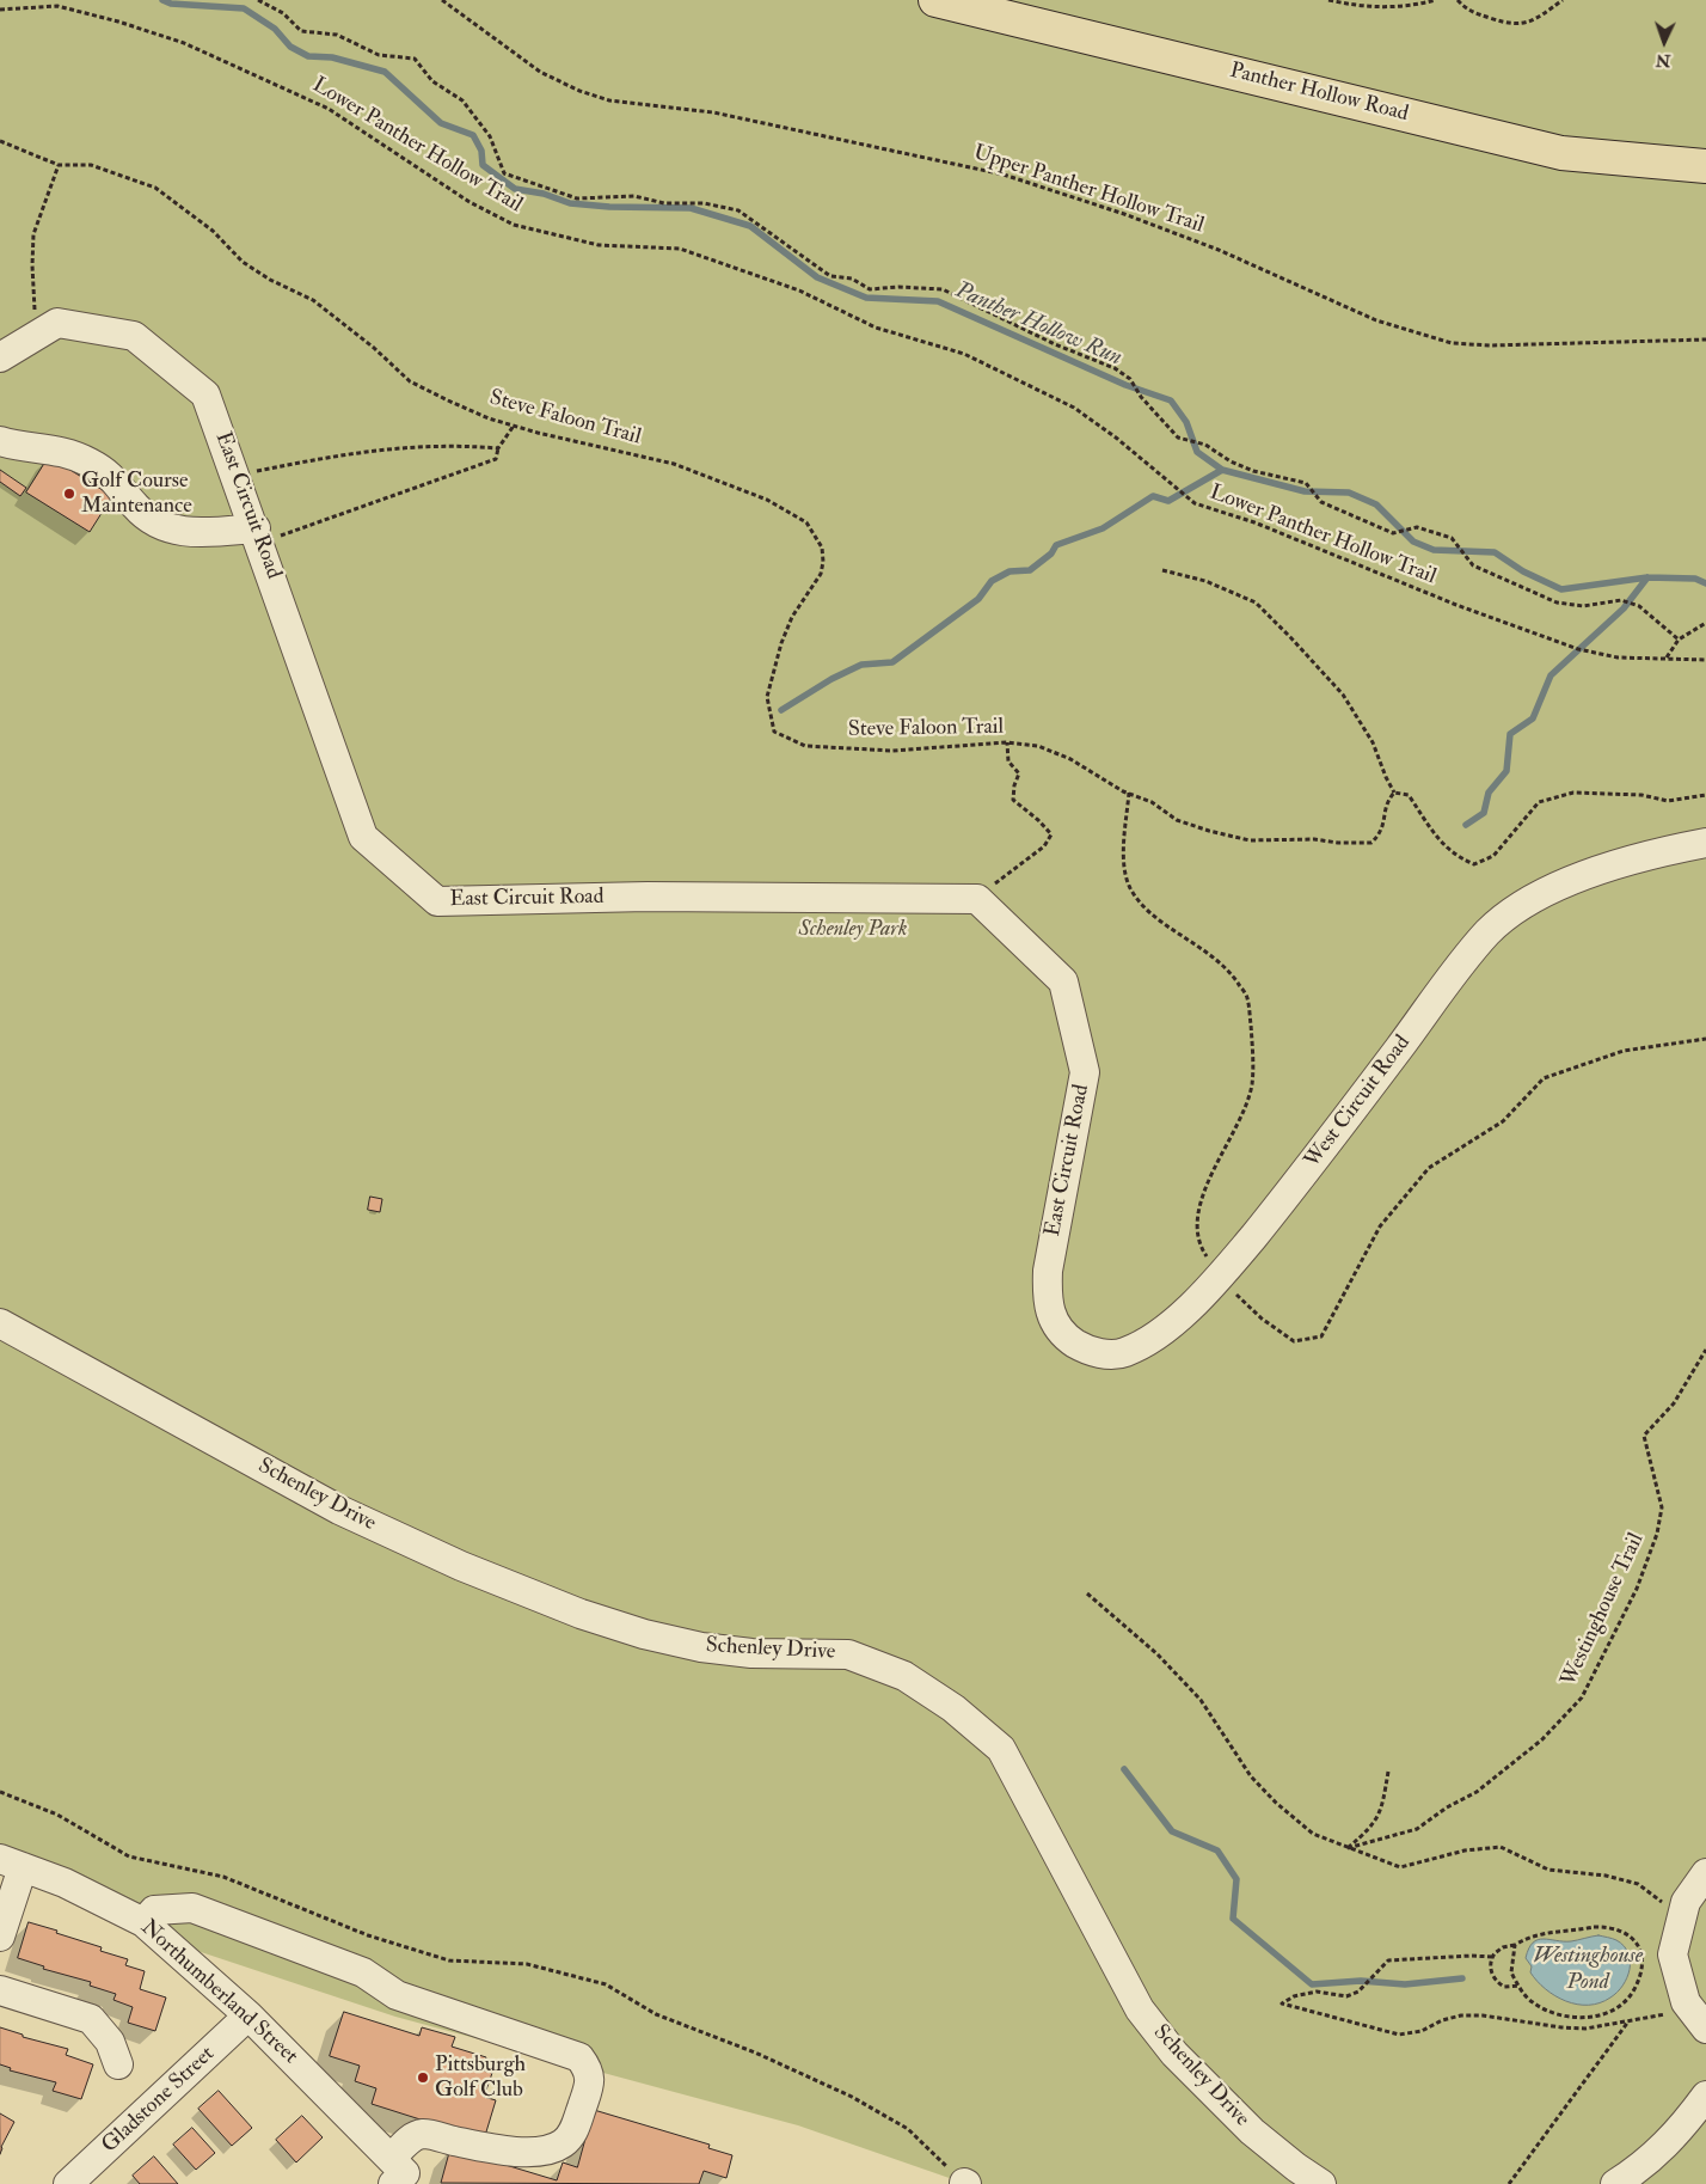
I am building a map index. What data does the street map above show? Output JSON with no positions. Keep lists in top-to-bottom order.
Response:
{
  "streets": {
    "main road": ["Panther Hollow Road"],
    "street": [
      "East Circuit Road",
      "West Circuit Road",
      "Schenley Drive",
      "Northumberland Street",
      "Gladstone Street"
    ],
    "path": [
      "Lower Panther Hollow Trail",
      "Upper Panther Hollow Trail",
      "Steve Faloon Trail",
      "Westinghouse Trail"
    ]
  },
  "crossings": [
    ["East Circuit Road", "West Circuit Road"],
    ["Northumberland Street", "Gladstone Street"]
  ],
  "water": ["Panther Hollow Run", "Westinghouse Pond"],
  "parks": ["Schenley Park"],
  "places": ["Golf Course Maintenance", "Pittsburgh Golf Club"],
  "north": "bottom"
}
